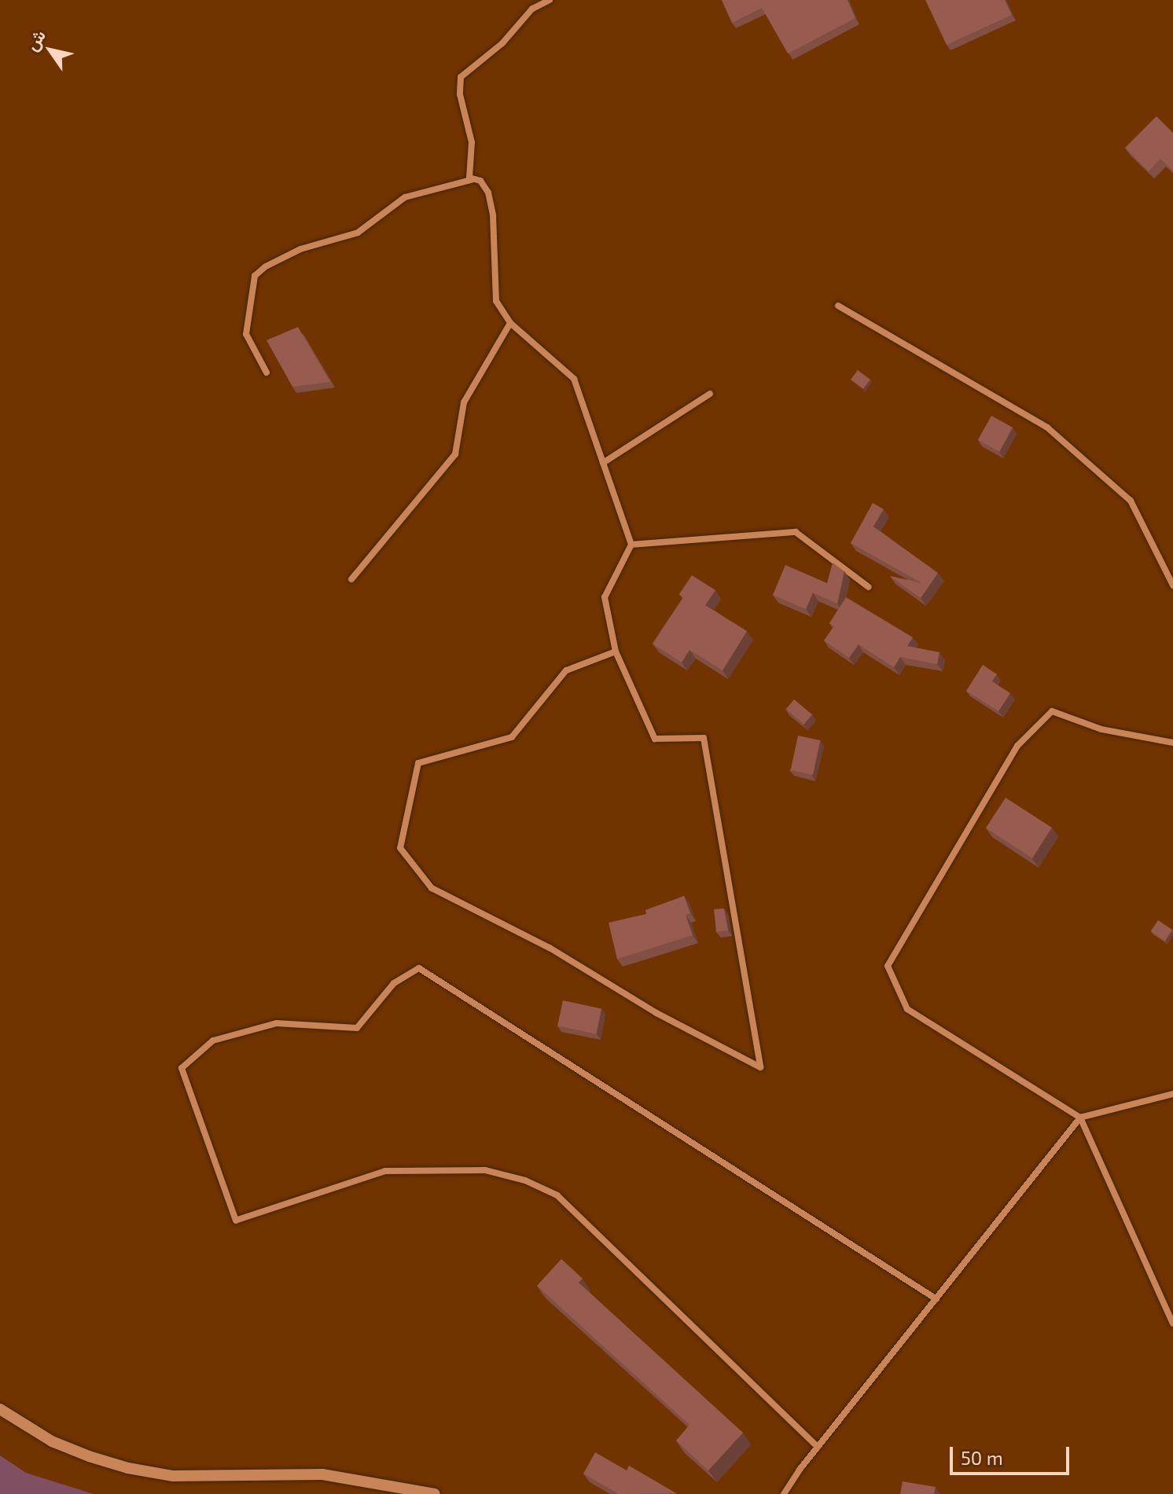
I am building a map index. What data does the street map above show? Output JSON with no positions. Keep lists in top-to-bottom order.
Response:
{
  "scale_bar": "50 m",
  "north": "top left"
}
